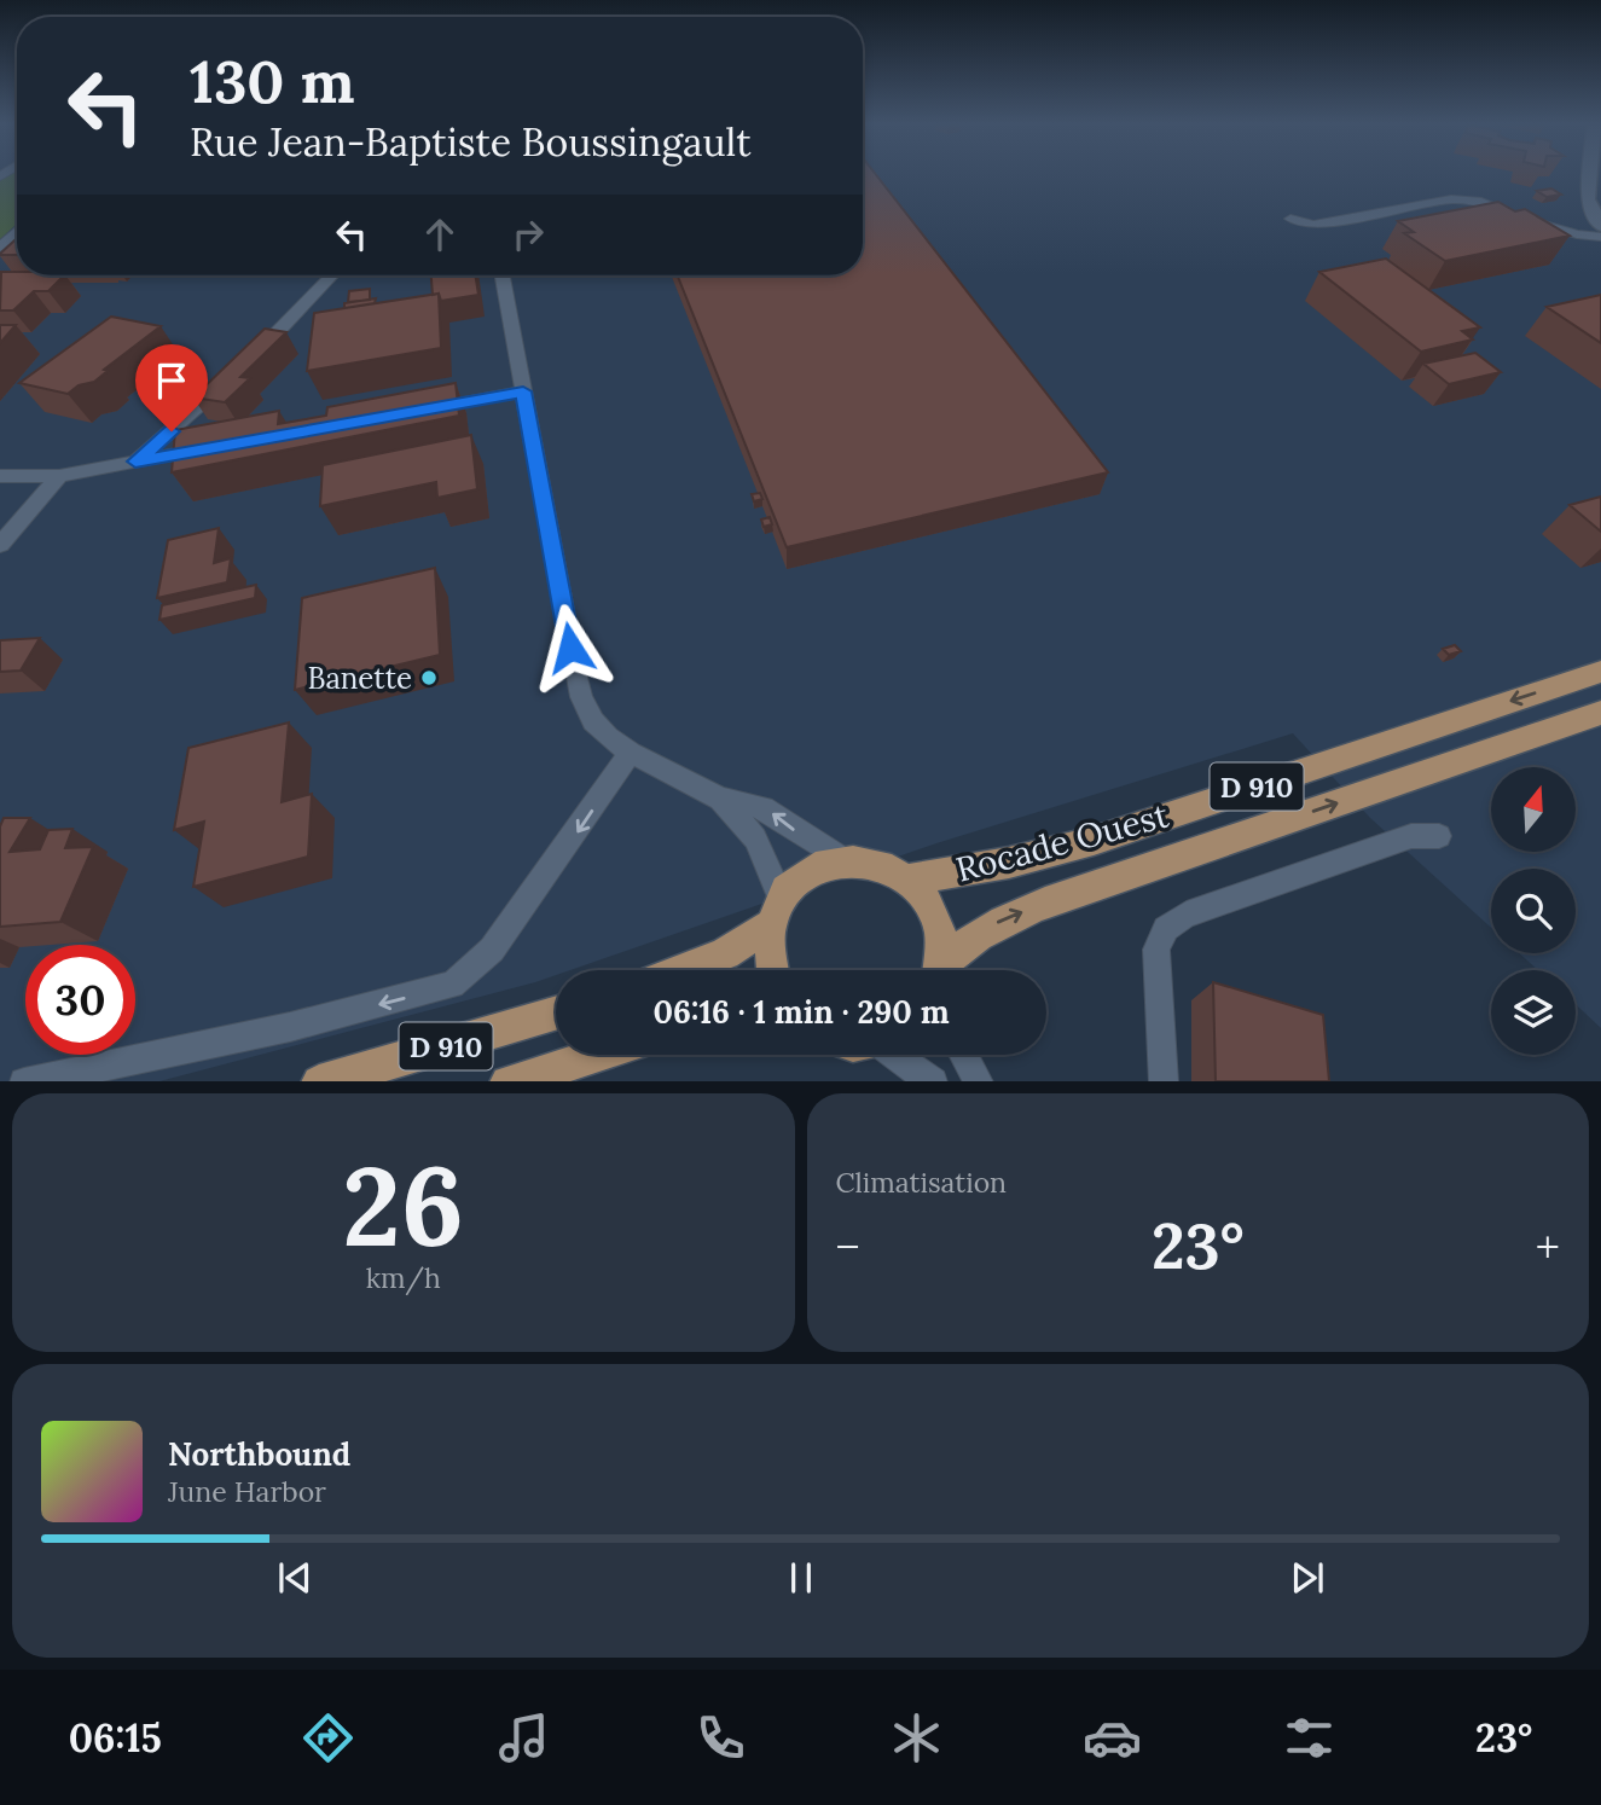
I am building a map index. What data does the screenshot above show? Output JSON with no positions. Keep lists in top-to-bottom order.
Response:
{
  "streets": {
    "main road": ["D 910", "Rocade Ouest"]
  },
  "places": ["Banette"],
  "north": "top",
  "page": {
    "turn": ["130 m", "Rue Jean-Baptiste Boussingault"],
    "limit": "30",
    "trip": "06:16 · 1 min · 290 m",
    "tile": [
      ["26", "km/h"],
      "Climatisation"
    ],
    "heat": ["−", "23°", "+"],
    "song": ["Northbound", "June Harbor"],
    "tabs": ["06:15", "23°"]
  }
}
